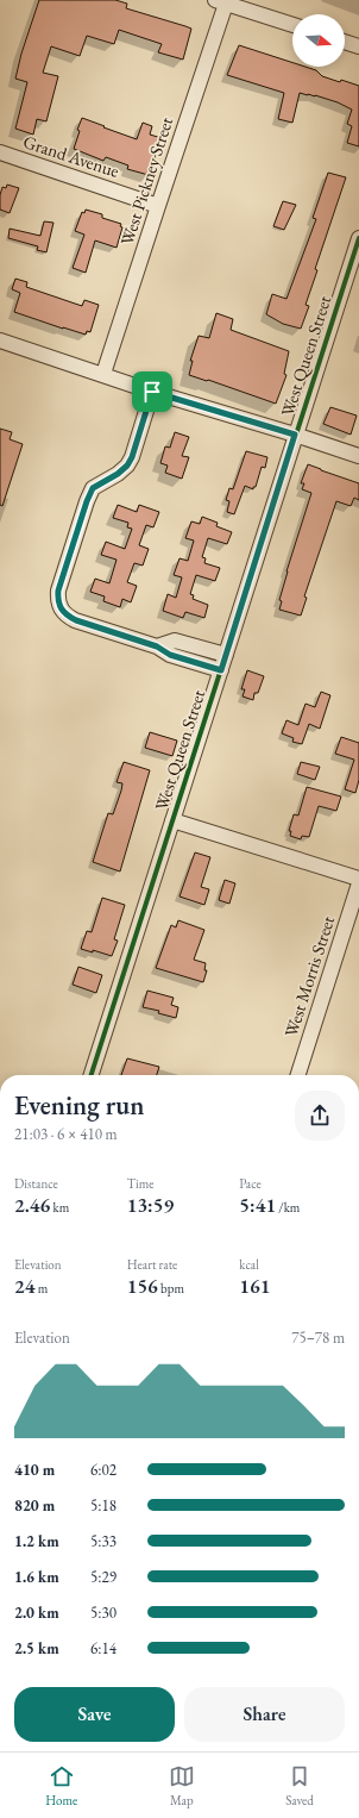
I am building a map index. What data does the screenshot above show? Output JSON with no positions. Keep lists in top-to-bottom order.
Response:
{
  "streets": {
    "street": [
      "Grand Avenue",
      "West Pickney Street",
      "West Queen Street",
      "West Morris Street"
    ]
  },
  "crossings": [
    ["Grand Avenue", "West Pickney Street"]
  ],
  "north": "right",
  "page": {
    "heading": ["Evening run", "21:03 · 6 × 410 m"],
    "stats": [
      ["Distance", "2.46 km"],
      ["Time", "13:59"],
      ["Pace", "5:41 /km"],
      ["Elevation", "24 m"],
      ["Heart rate", "156 bpm"],
      ["kcal", "161"]
    ],
    "chart": ["Elevation", "75–78 m"],
    "list": [
      {
        "name": "410 m",
        "note": "6:02"
      },
      {
        "name": "820 m",
        "note": "5:18"
      },
      {
        "name": "1.2 km",
        "note": "5:33"
      },
      {
        "name": "1.6 km",
        "note": "5:29"
      },
      {
        "name": "2.0 km",
        "note": "5:30"
      },
      {
        "name": "2.5 km",
        "note": "6:14"
      }
    ],
    "buttons": ["Save", "Share"],
    "tabs": ["Home", "Map", "Saved"]
  }
}
